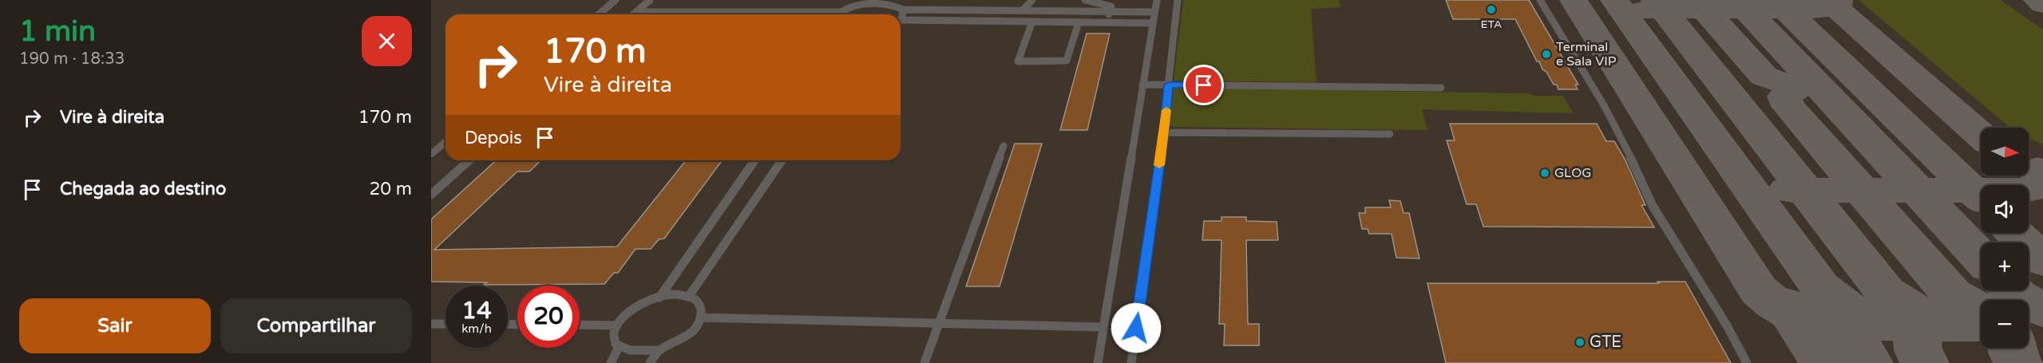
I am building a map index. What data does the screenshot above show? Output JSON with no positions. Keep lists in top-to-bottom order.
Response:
{
  "places": [
    "ETA",
    "Terminal e Sala VIP",
    "GLOG",
    "GTE"
  ],
  "north": "right",
  "page": {
    "heading": ["1 min", "190 m · 18:33"],
    "turn": ["170 m", "Vire à direita"],
    "list": [
      {
        "name": "Vire à direita",
        "value": "170 m"
      },
      {
        "name": "Chegada ao destino",
        "value": "20 m"
      }
    ],
    "then": "Depois",
    "map_buttons": ["+", "−"],
    "speed": "14 km/h",
    "limit": "20",
    "buttons": ["Sair", "Compartilhar"]
  }
}
